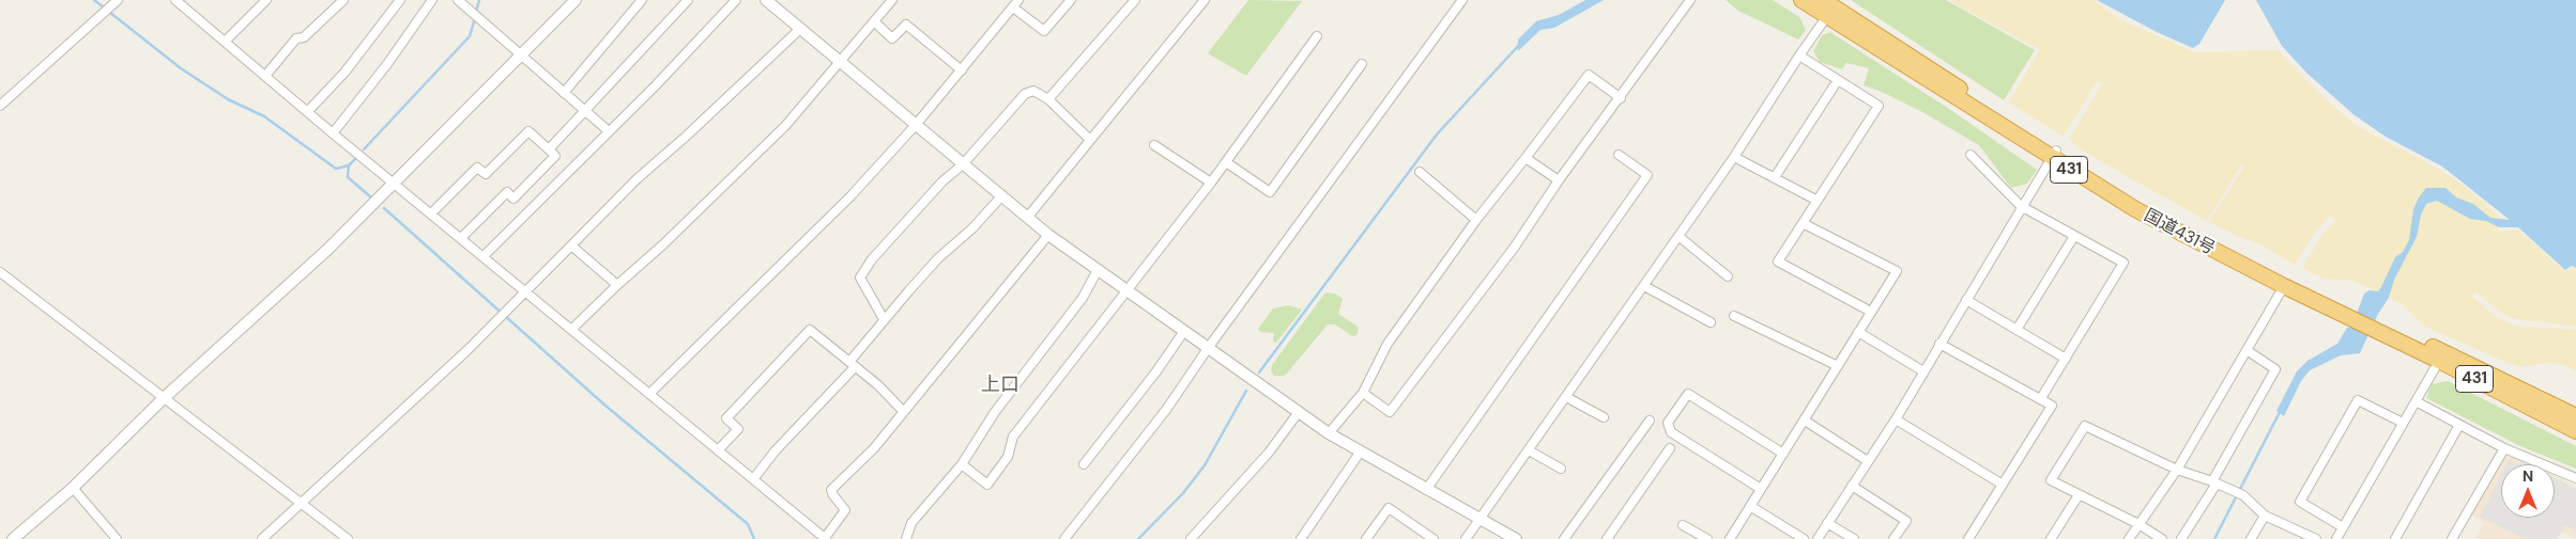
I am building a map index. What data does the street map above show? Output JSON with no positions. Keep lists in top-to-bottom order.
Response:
{
  "streets": {
    "highway": ["431", "国道431号"]
  },
  "districts": ["上口"],
  "north": "top"
}
